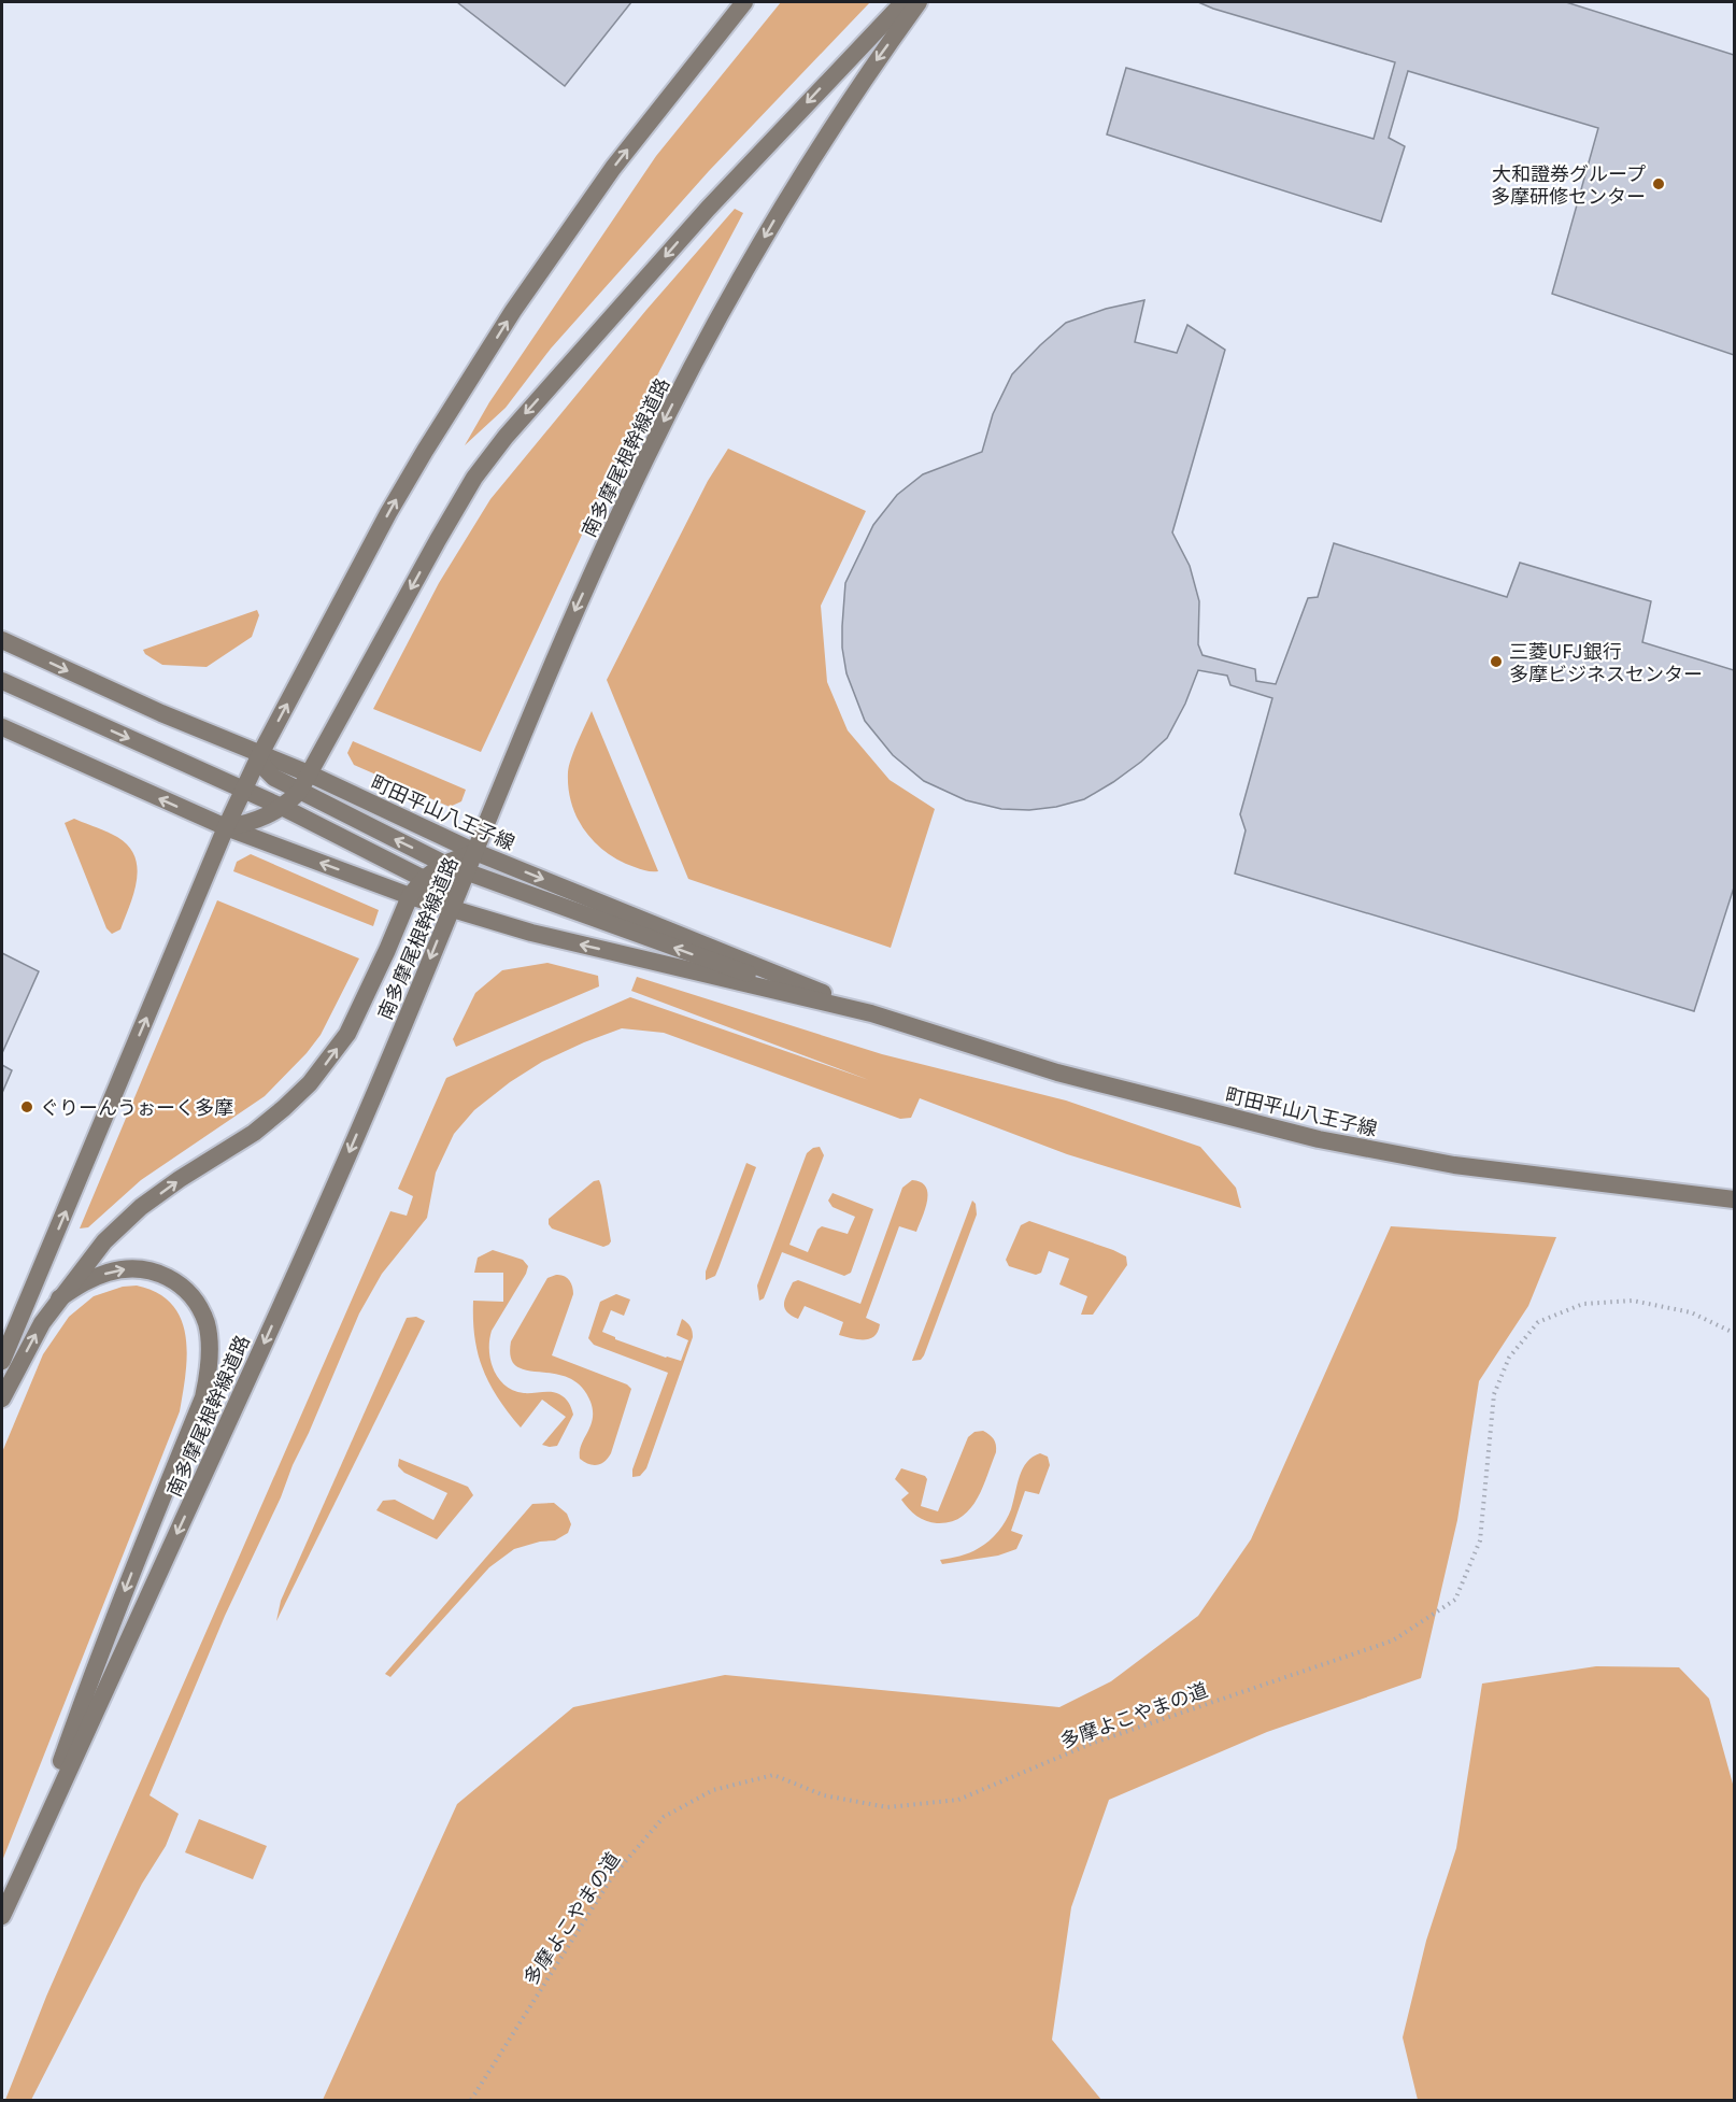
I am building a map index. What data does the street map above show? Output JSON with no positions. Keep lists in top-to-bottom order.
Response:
{
  "streets": {
    "main road": ["南多摩尾根幹線道路", "町田平山八王子線"],
    "path": ["多摩よこやまの道"]
  },
  "crossings": [
    ["南多摩尾根幹線道路", "町田平山八王子線"]
  ],
  "places": ["大和證券グループ 多摩研修センター", "三菱UFJ銀行 多摩ビジネスセンター", "ぐりーんうぉーく多摩"]
}
